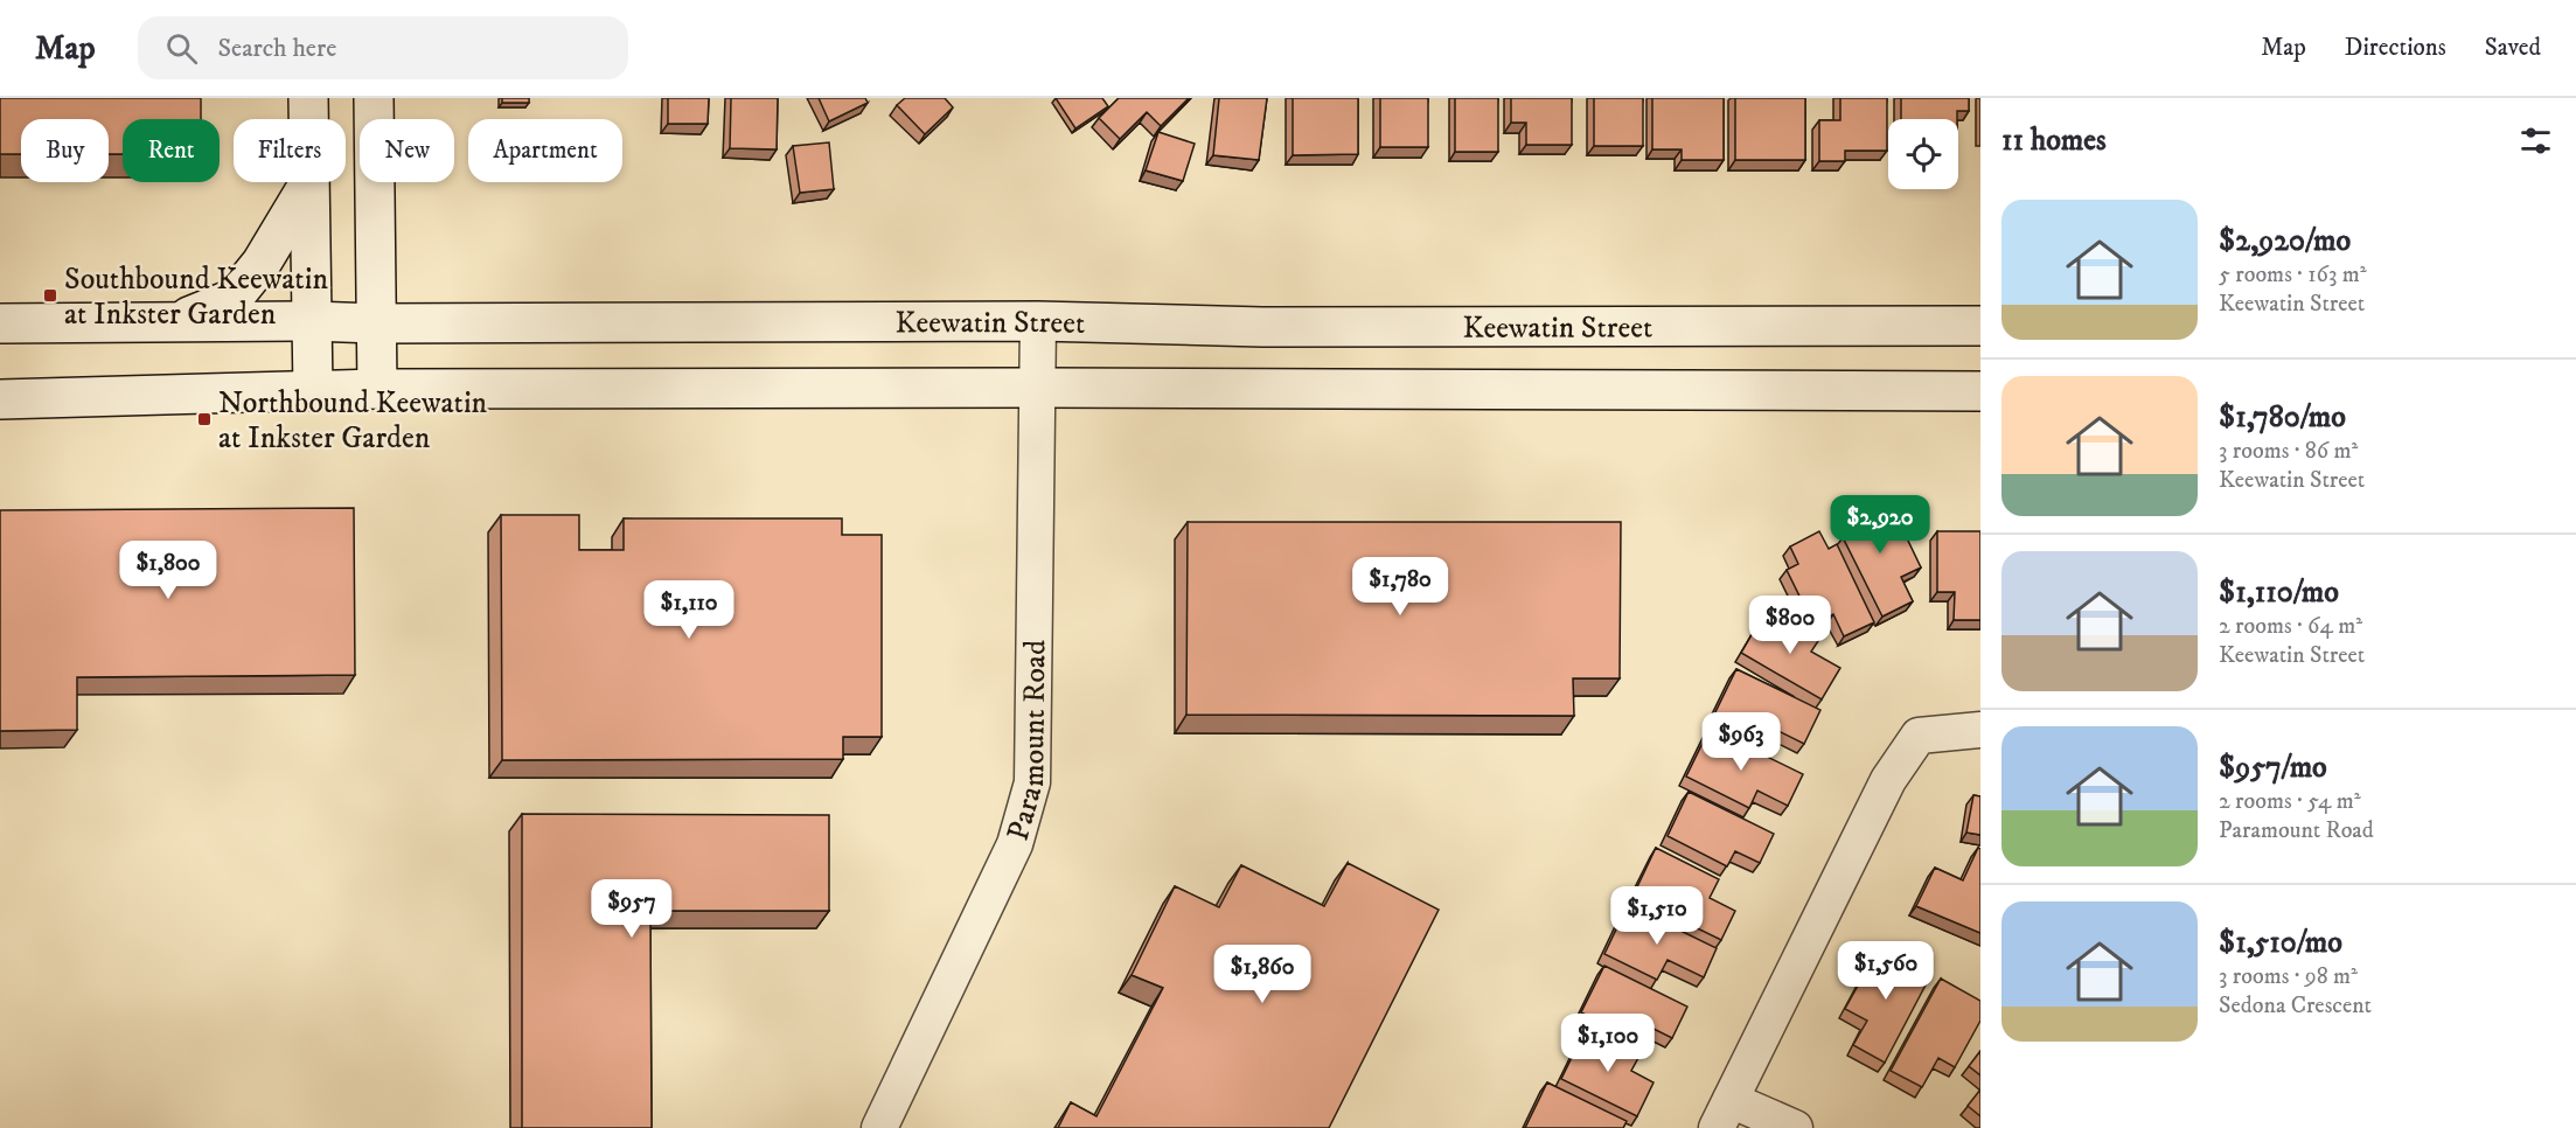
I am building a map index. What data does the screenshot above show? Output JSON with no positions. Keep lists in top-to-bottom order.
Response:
{
  "streets": {
    "street": ["Keewatin Street", "Paramount Road"]
  },
  "crossings": [
    ["Keewatin Street", "Paramount Road"]
  ],
  "places": {
    "transit": ["Southbound Keewatin at Inkster Garden", "Northbound Keewatin at Inkster Garden"]
  },
  "page": {
    "header": "Map",
    "search": "Search here",
    "nav": ["Map", "Directions", "Saved"],
    "heading": "11 homes",
    "chip": [
      "Buy",
      "Rent",
      "Filters",
      "New",
      "Apartment"
    ],
    "list": [
      {
        "name": "$2,920/mo",
        "note": "5 rooms · 163 m² · Keewatin Street"
      },
      {
        "name": "$1,780/mo",
        "note": "3 rooms · 86 m² · Keewatin Street"
      },
      {
        "name": "$1,110/mo",
        "note": "2 rooms · 64 m² · Keewatin Street"
      },
      {
        "name": "$957/mo",
        "note": "2 rooms · 54 m² · Paramount Road"
      },
      {
        "name": "$1,510/mo",
        "note": "3 rooms · 98 m² · Sedona Crescent"
      }
    ],
    "price": [
      "$2,920",
      "$1,800",
      "$1,780",
      "$1,110",
      "$800",
      "$963",
      "$957",
      "$1,510",
      "$1,560",
      "$1,860",
      "$1,100"
    ]
  }
}
